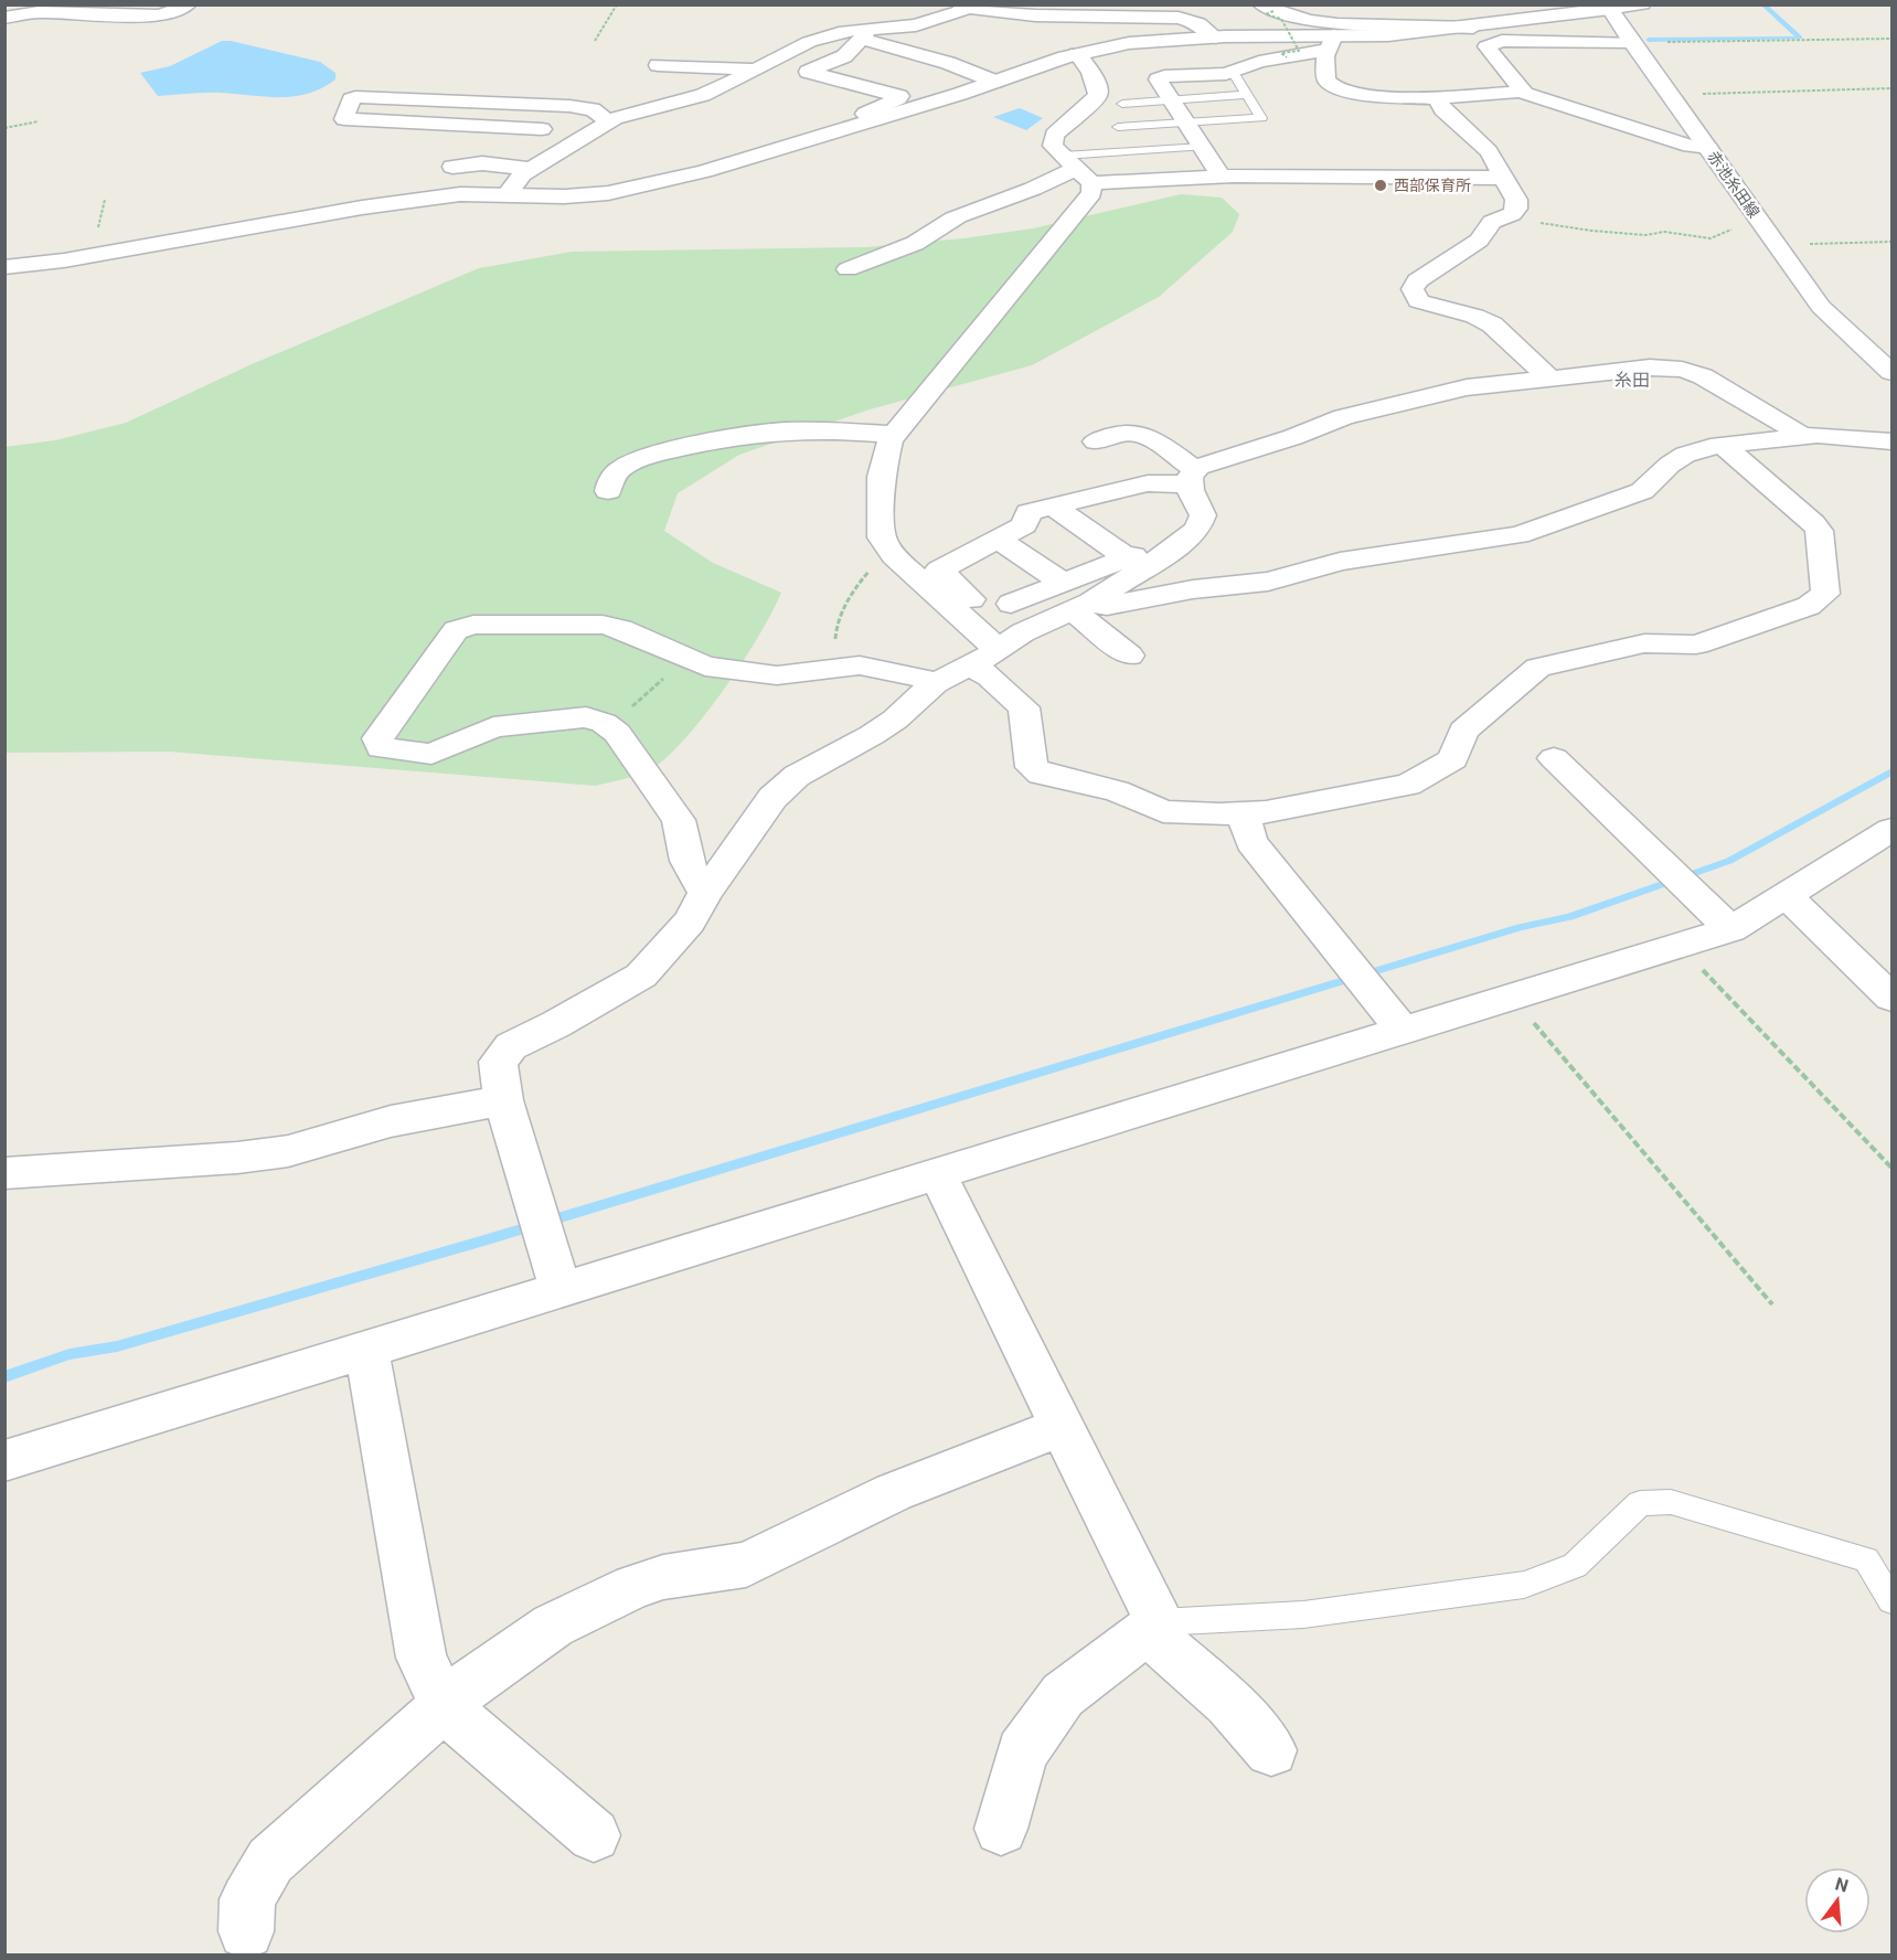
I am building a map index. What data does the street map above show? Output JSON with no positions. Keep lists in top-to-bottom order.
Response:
{
  "streets": {
    "street": ["赤池糸田線"]
  },
  "districts": ["糸田"],
  "places": ["西部保育所"],
  "north": "top"
}
